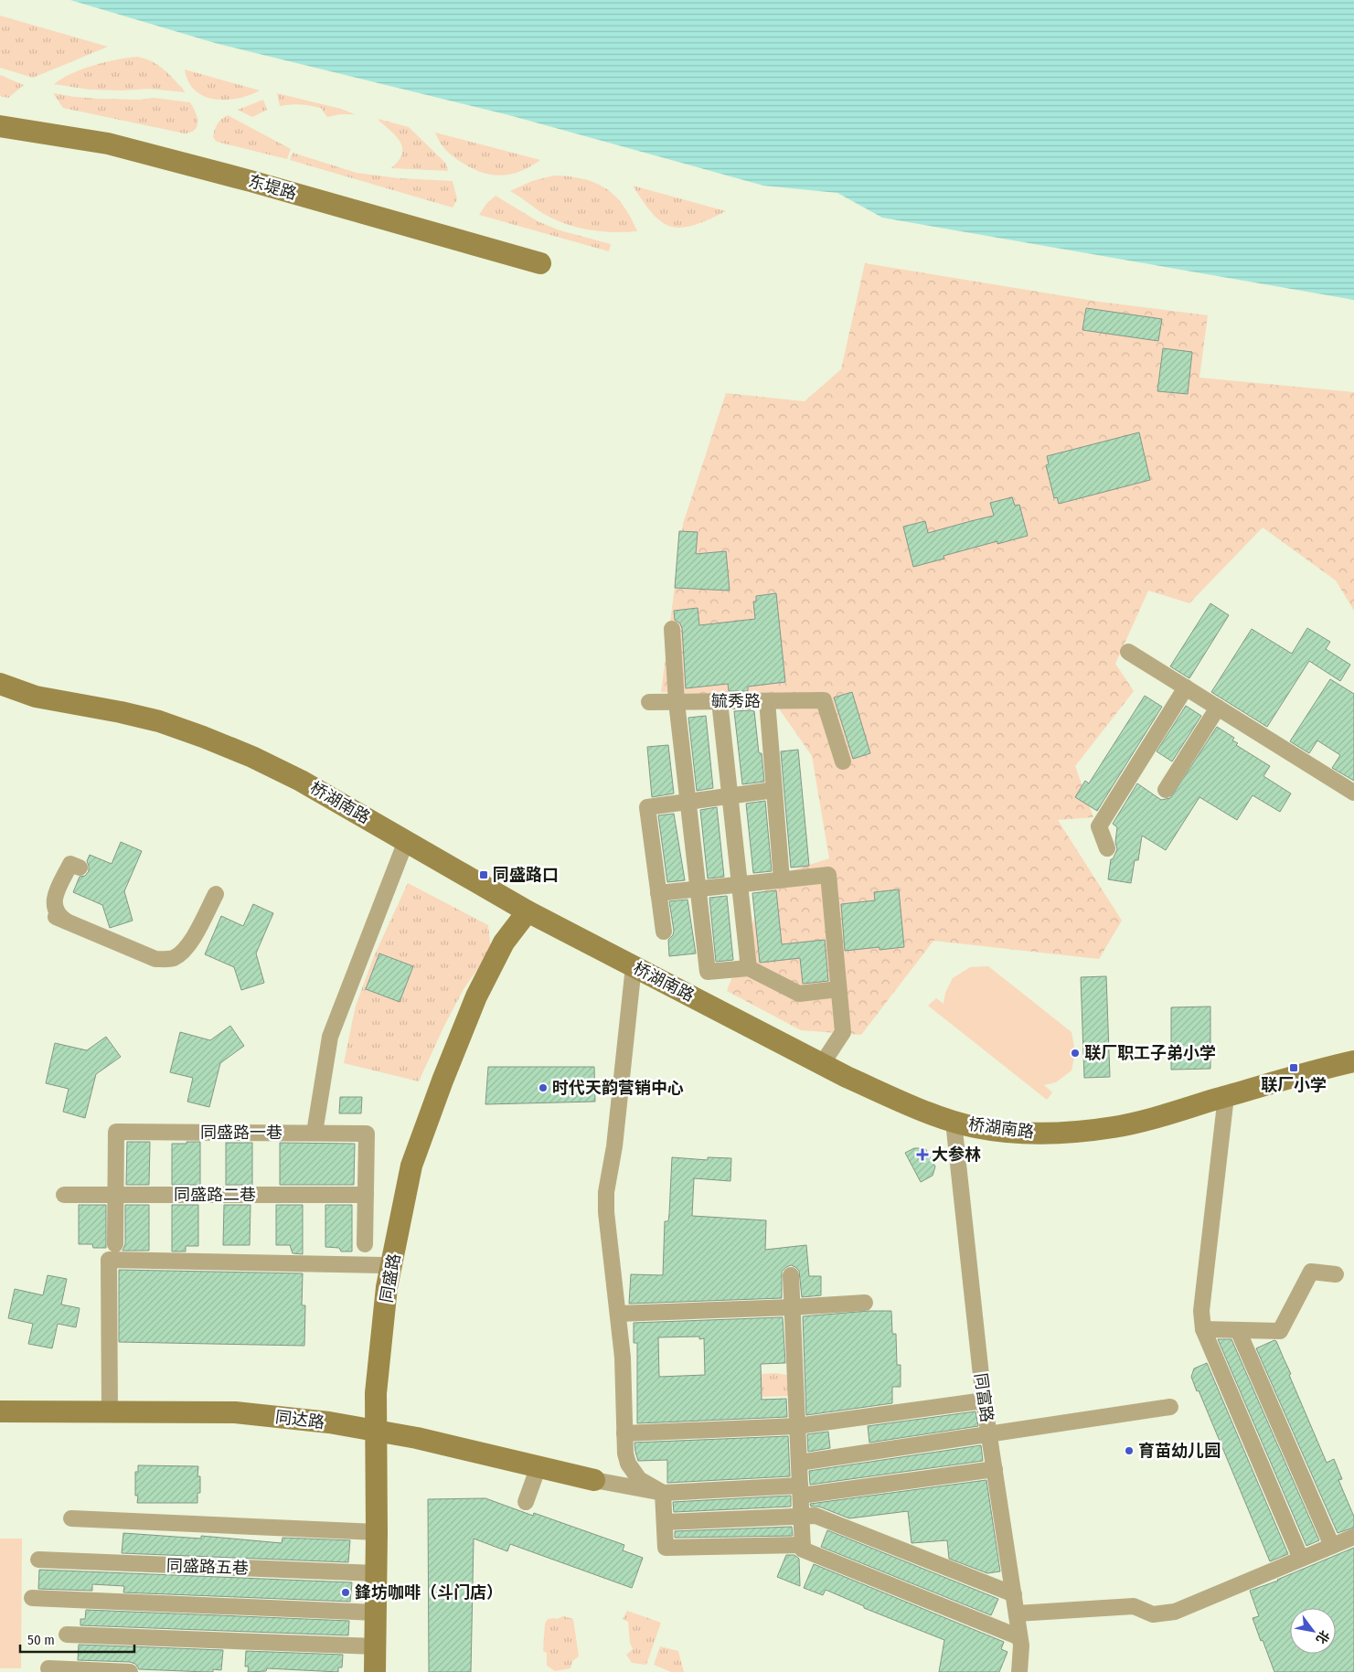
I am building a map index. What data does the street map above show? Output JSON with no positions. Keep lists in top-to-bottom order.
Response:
{
  "streets": {
    "main road": [
      "东堤路",
      "桥湖南路",
      "同盛路",
      "同达路"
    ],
    "street": [
      "毓秀路",
      "同盛路一巷",
      "同盛路二巷",
      "同富路",
      "同盛路五巷"
    ]
  },
  "crossings": [
    ["桥湖南路", "同盛路"],
    ["桥湖南路", "同富路"],
    ["同盛路一巷", "同盛路二巷"],
    ["同盛路", "同达路"],
    ["同盛路", "同盛路五巷"]
  ],
  "places": {
    "transit": ["同盛路口", "联厂小学"],
    "other": [
      "联厂职工子弟小学",
      "时代天韵营销中心",
      "育苗幼儿园",
      "鋒坊咖啡（斗门店）"
    ],
    "health": ["大参林"]
  },
  "scale_bar": "50 m",
  "north": "bottom right"
}
